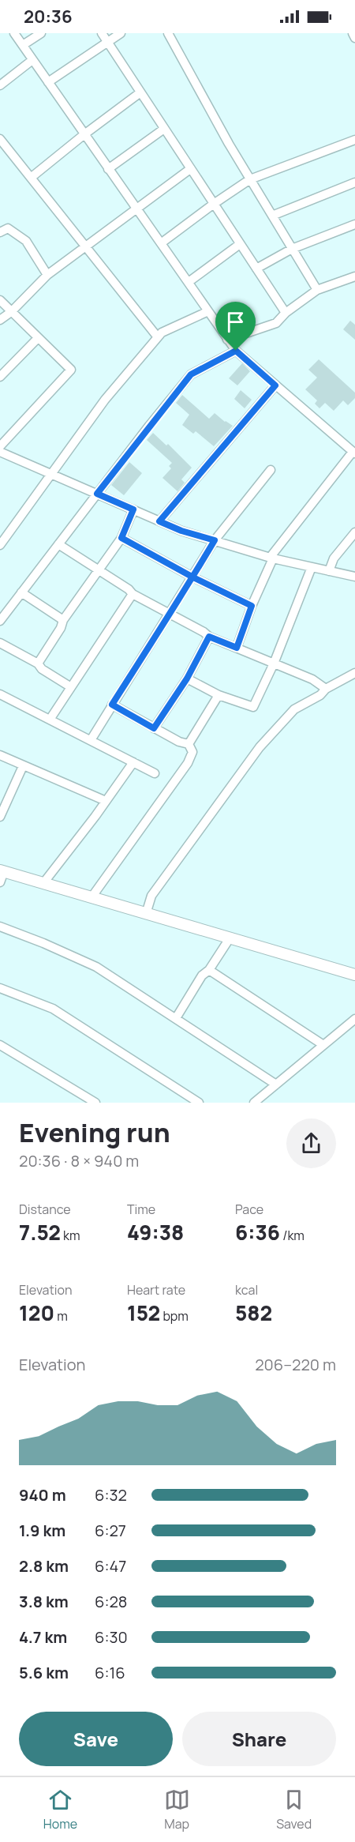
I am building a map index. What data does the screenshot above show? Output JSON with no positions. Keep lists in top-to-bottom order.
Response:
{
  "page": {
    "status": "20:36",
    "heading": ["Evening run", "20:36 · 8 × 940 m"],
    "stats": [
      ["Distance", "7.52 km"],
      ["Time", "49:38"],
      ["Pace", "6:36 /km"],
      ["Elevation", "120 m"],
      ["Heart rate", "152 bpm"],
      ["kcal", "582"]
    ],
    "chart": ["Elevation", "206–220 m"],
    "list": [
      {
        "name": "940 m",
        "note": "6:32"
      },
      {
        "name": "1.9 km",
        "note": "6:27"
      },
      {
        "name": "2.8 km",
        "note": "6:47"
      },
      {
        "name": "3.8 km",
        "note": "6:28"
      },
      {
        "name": "4.7 km",
        "note": "6:30"
      },
      {
        "name": "5.6 km",
        "note": "6:16"
      }
    ],
    "buttons": ["Save", "Share"],
    "tabs": ["Home", "Map", "Saved"]
  }
}
